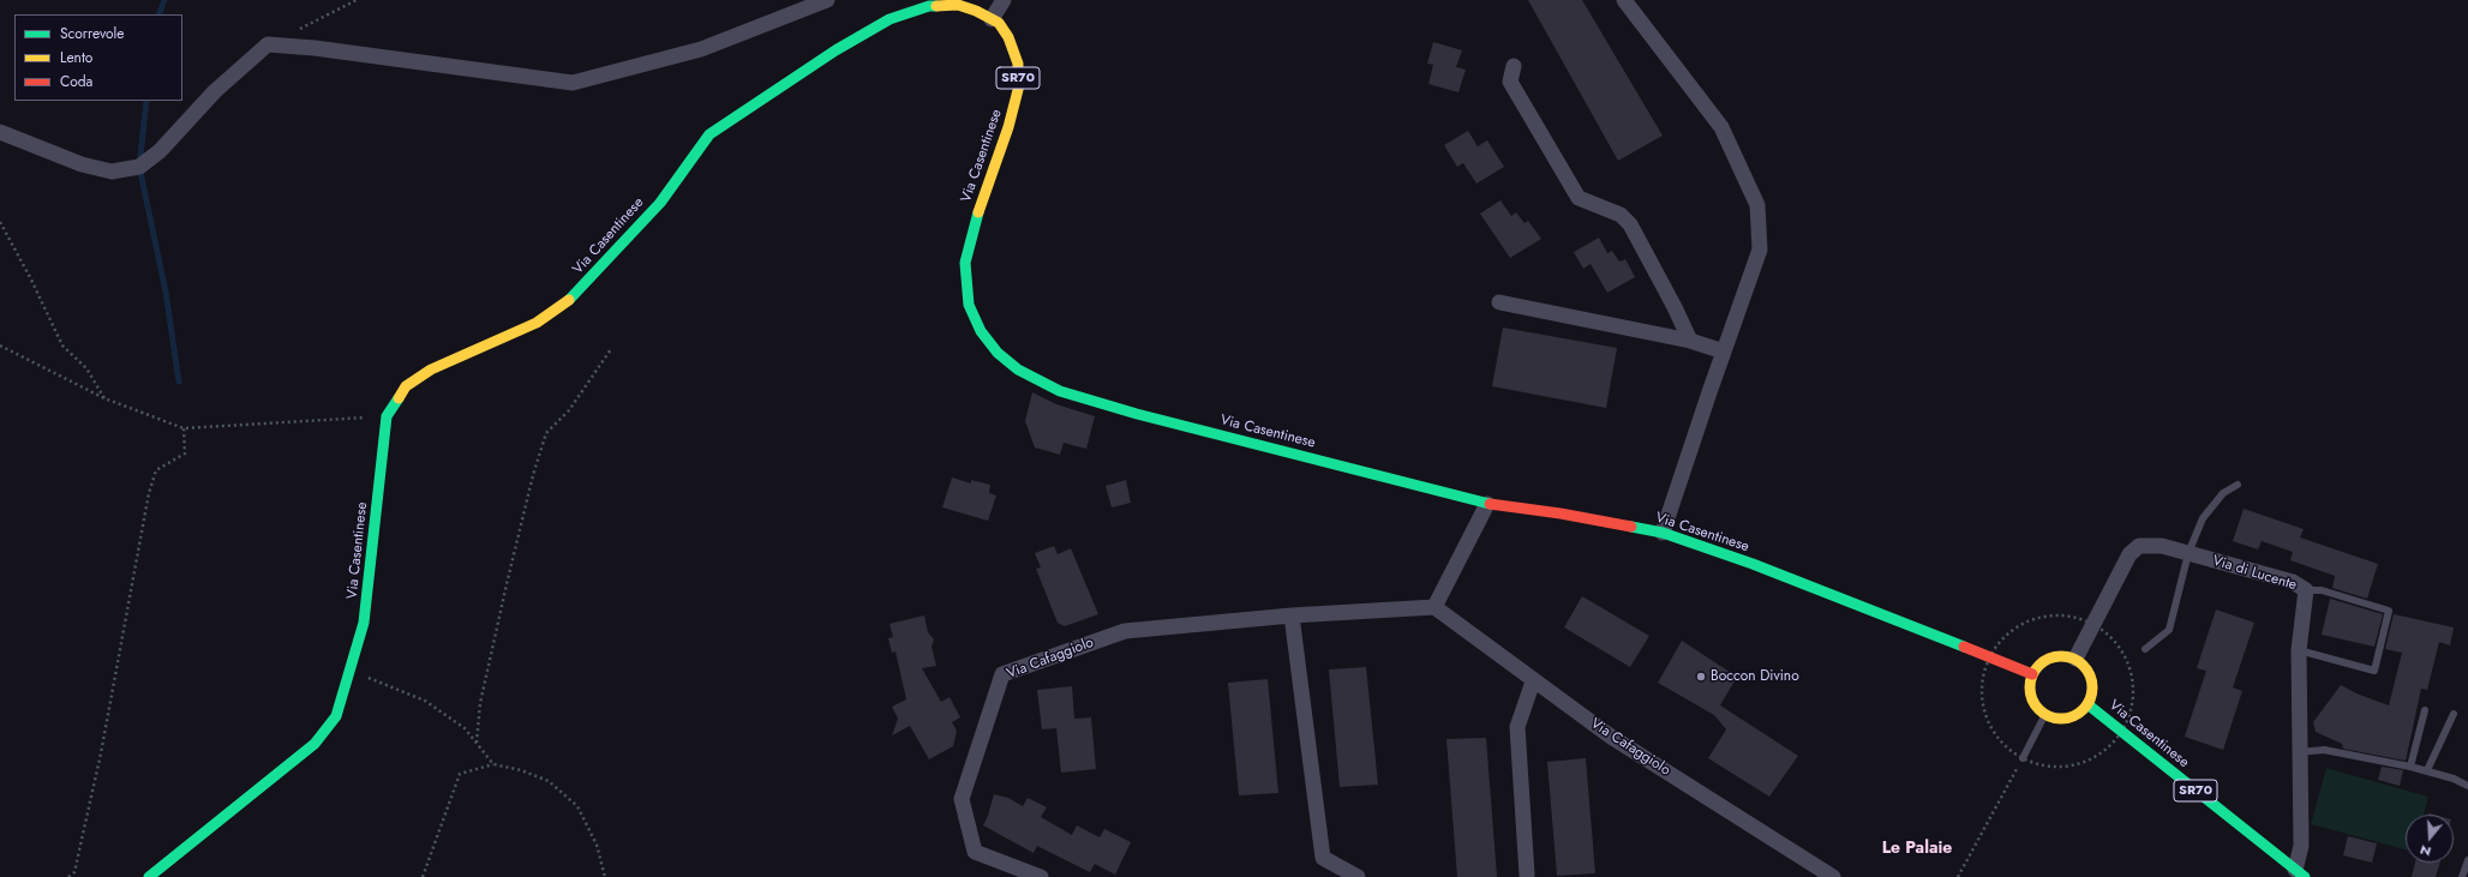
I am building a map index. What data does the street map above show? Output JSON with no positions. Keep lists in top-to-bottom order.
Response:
{
  "streets": {
    "main road": ["SR70", "Via Casentinese"],
    "street": ["Via di Lucente", "Via Cafaggiolo"]
  },
  "crossings": [
    ["Via Casentinese", "Via di Lucente"]
  ],
  "districts": ["Le Palaie"],
  "places": ["Boccon Divino"],
  "legend": ["Scorrevole", "Lento", "Coda"],
  "north": "bottom"
}
